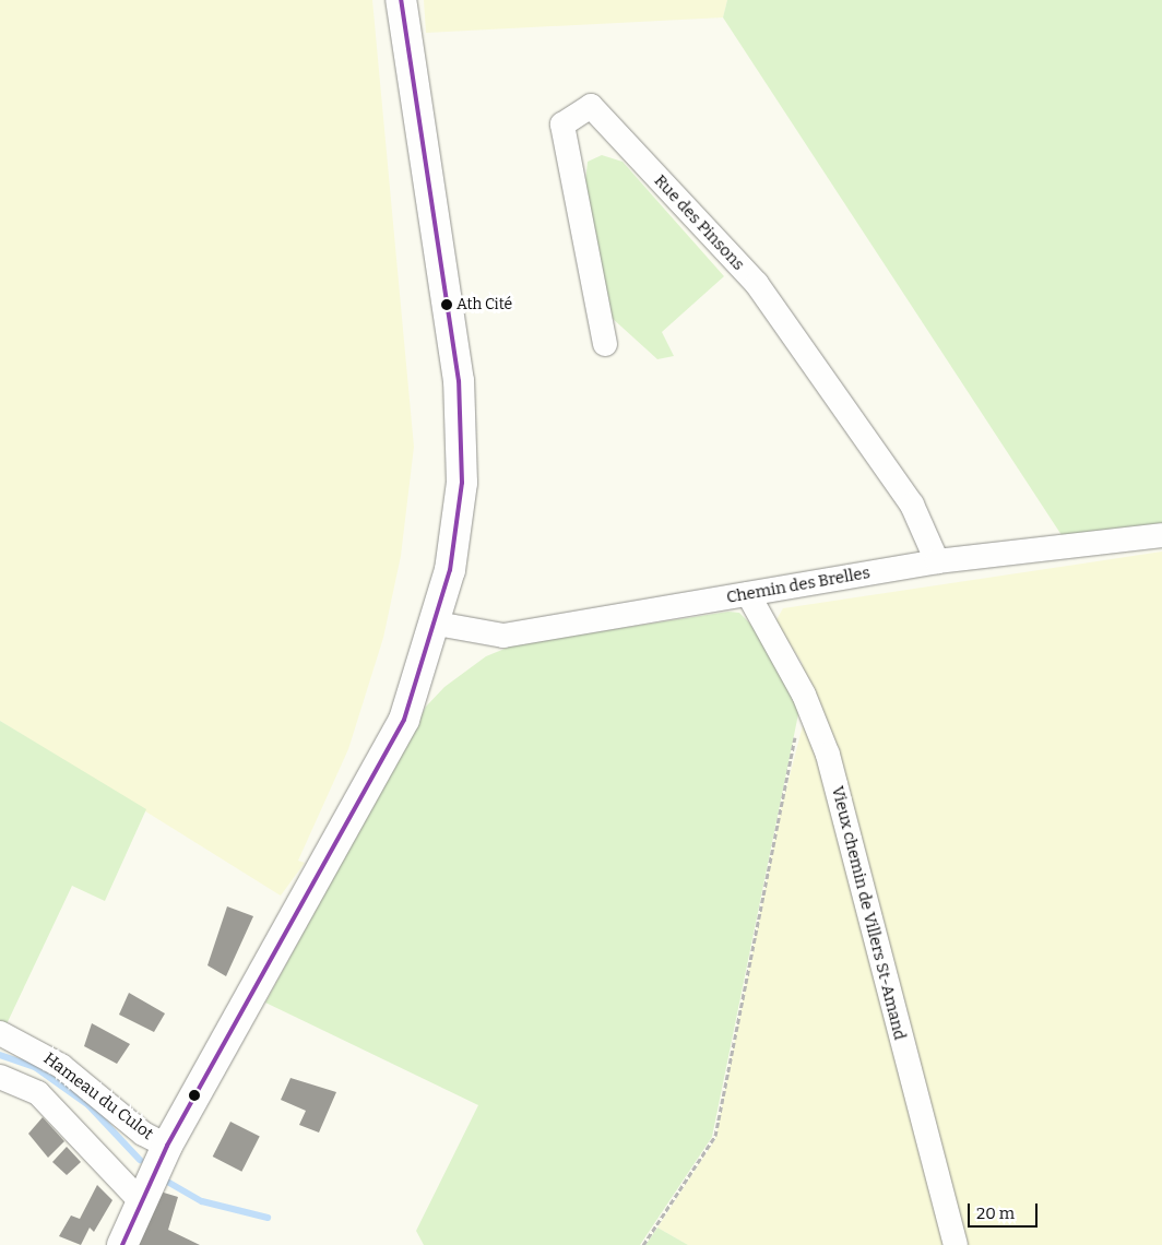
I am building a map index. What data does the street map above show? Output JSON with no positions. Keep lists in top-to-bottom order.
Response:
{
  "streets": {
    "street": [
      "Rue des Pinsons",
      "Chemin des Brelles",
      "Vieux chemin de Villers St-Amand",
      "Hameau du Culot"
    ]
  },
  "crossings": [
    ["Rue des Pinsons", "Chemin des Brelles"],
    ["Chemin des Brelles", "Vieux chemin de Villers St-Amand"]
  ],
  "places": ["Ath Cité"],
  "scale_bar": "20 m"
}
